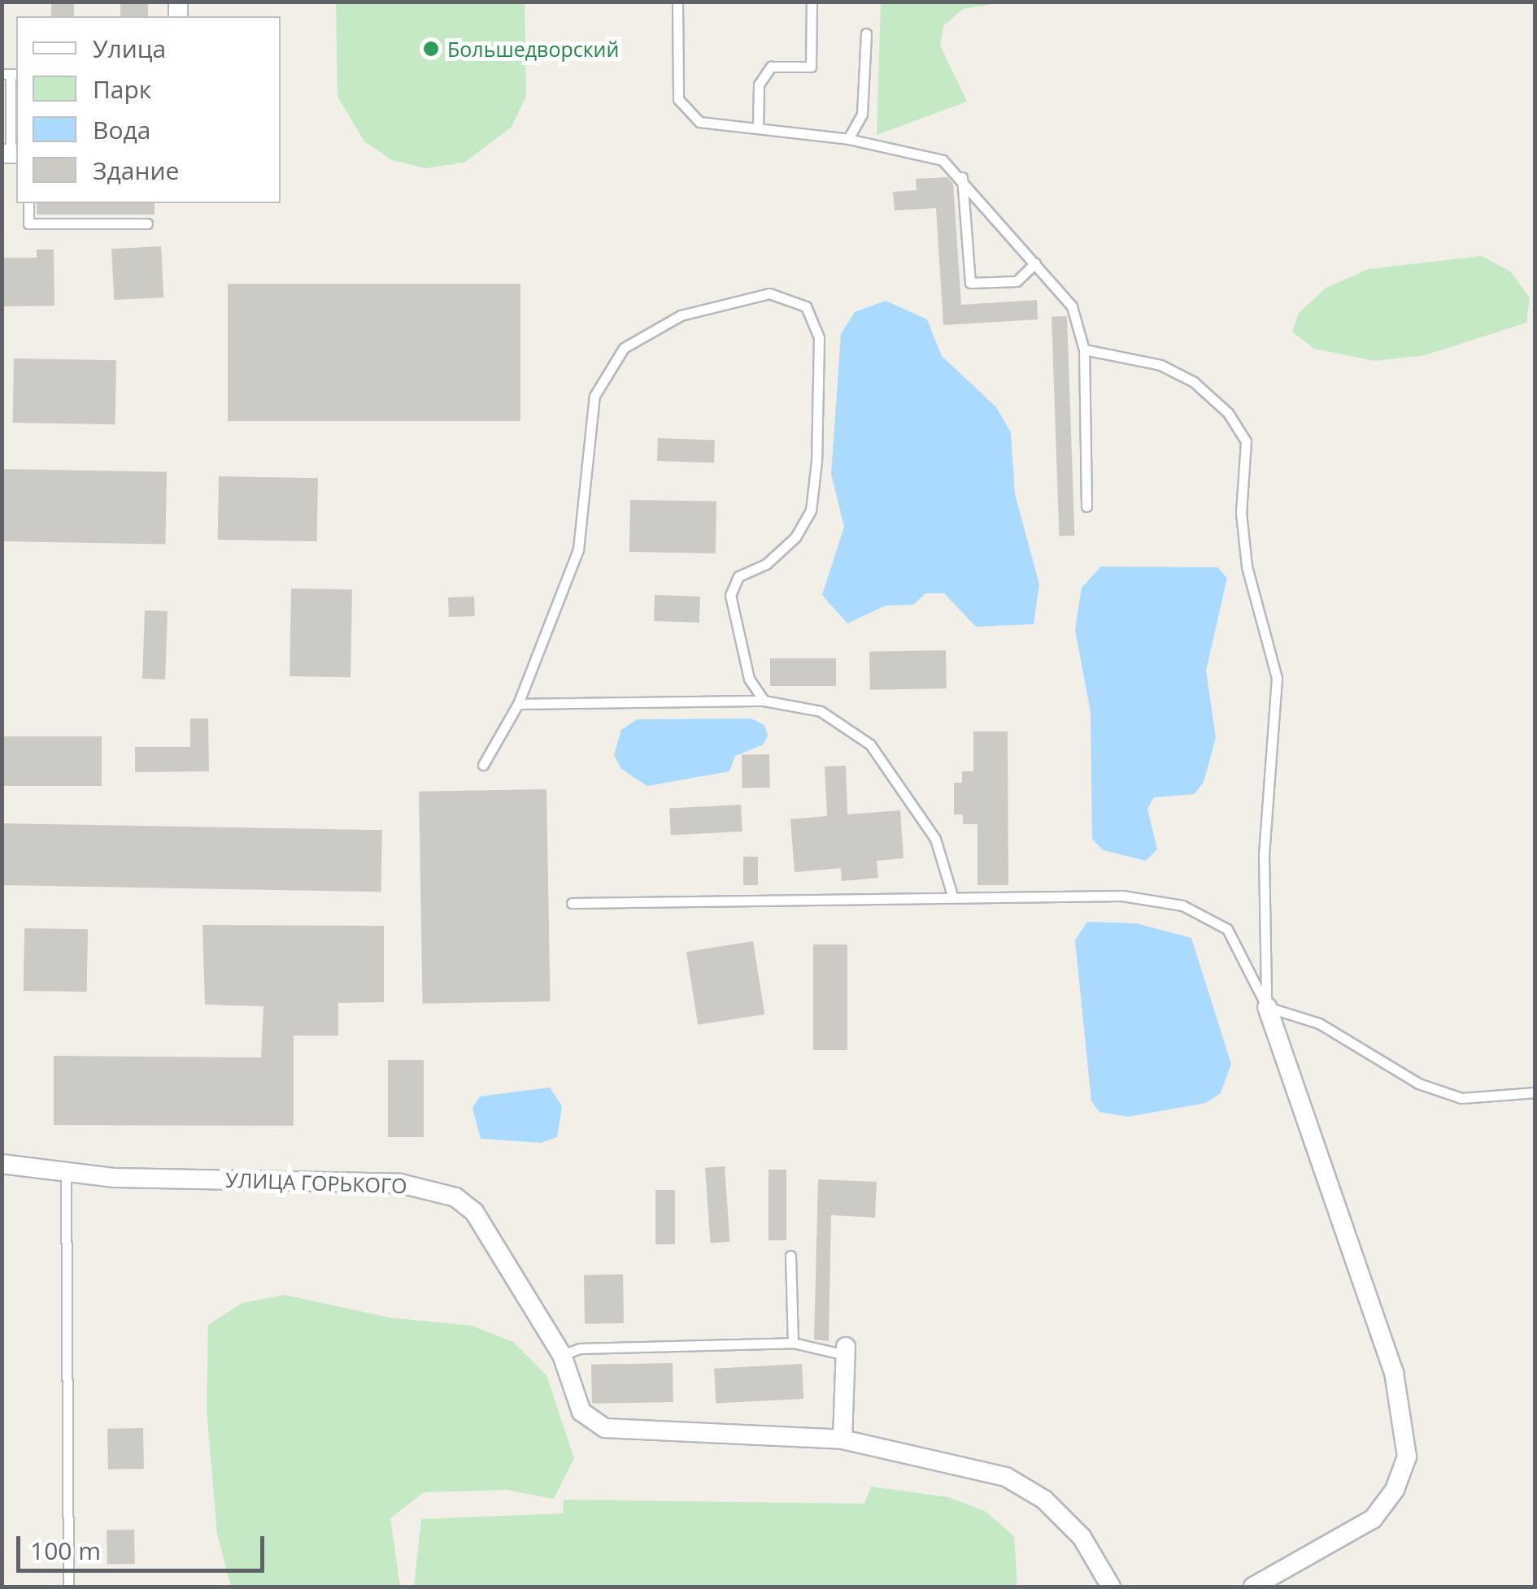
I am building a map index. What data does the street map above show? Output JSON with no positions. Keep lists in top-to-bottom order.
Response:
{
  "streets": {
    "street": ["УЛИЦА ГОРЬКОГО"]
  },
  "places": ["Большедворский"],
  "legend": [
    "Улица",
    "Парк",
    "Вода",
    "Здание"
  ],
  "scale_bar": "100 m"
}
